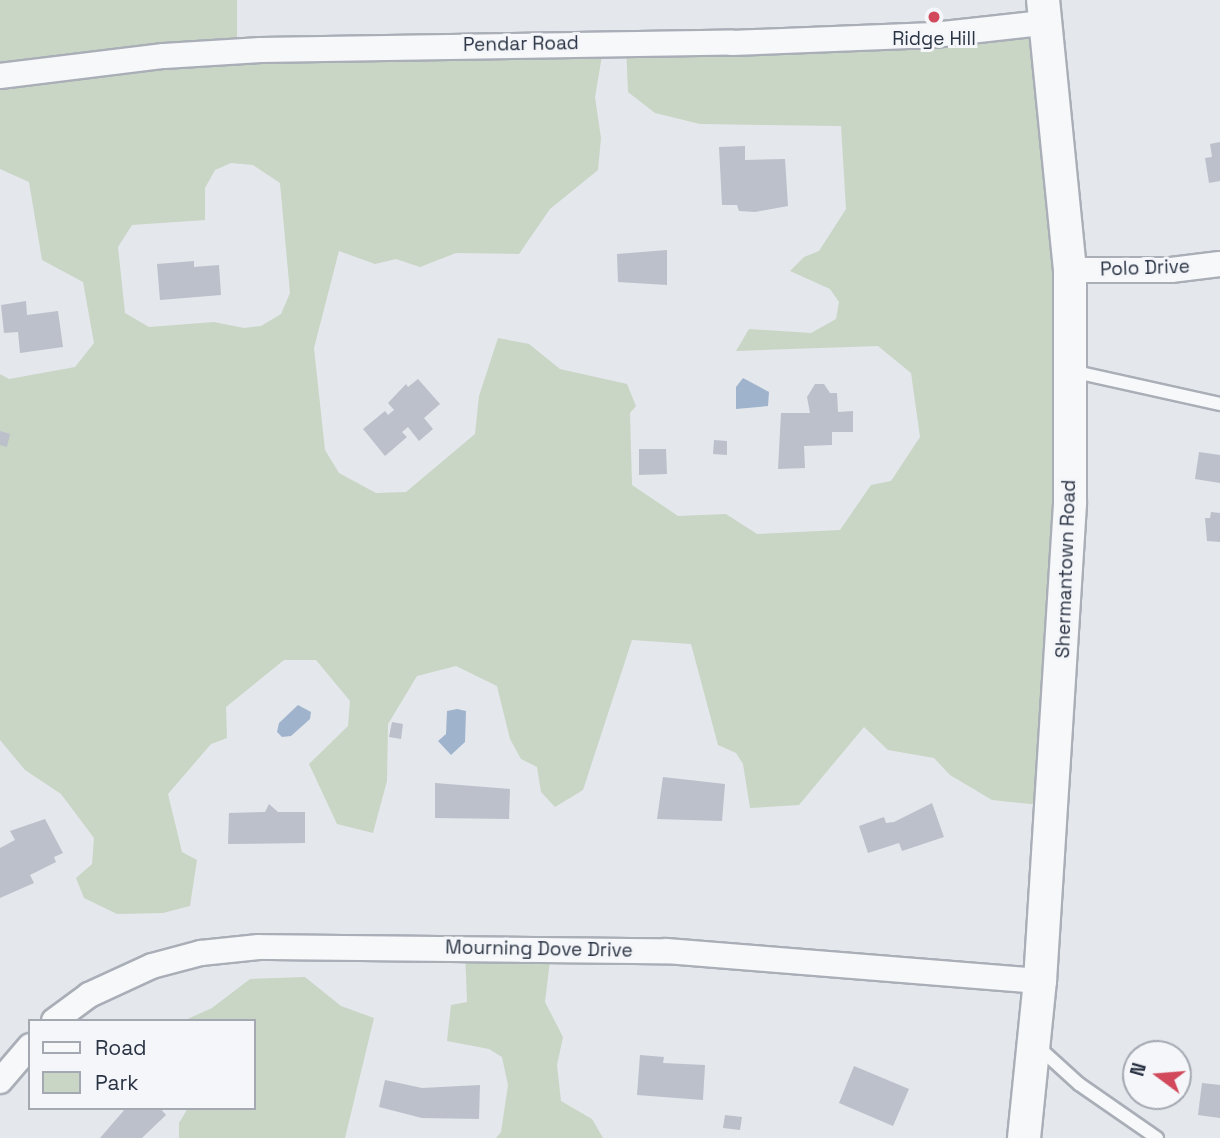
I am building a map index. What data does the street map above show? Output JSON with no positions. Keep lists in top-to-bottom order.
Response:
{
  "streets": {
    "street": [
      "Pendar Road",
      "Polo Drive",
      "Shermantown Road",
      "Mourning Dove Drive"
    ]
  },
  "crossings": [
    ["Pendar Road", "Shermantown Road"],
    ["Polo Drive", "Shermantown Road"],
    ["Shermantown Road", "Mourning Dove Drive"]
  ],
  "places": ["Ridge Hill"],
  "legend": ["Road", "Park"],
  "north": "left"
}
